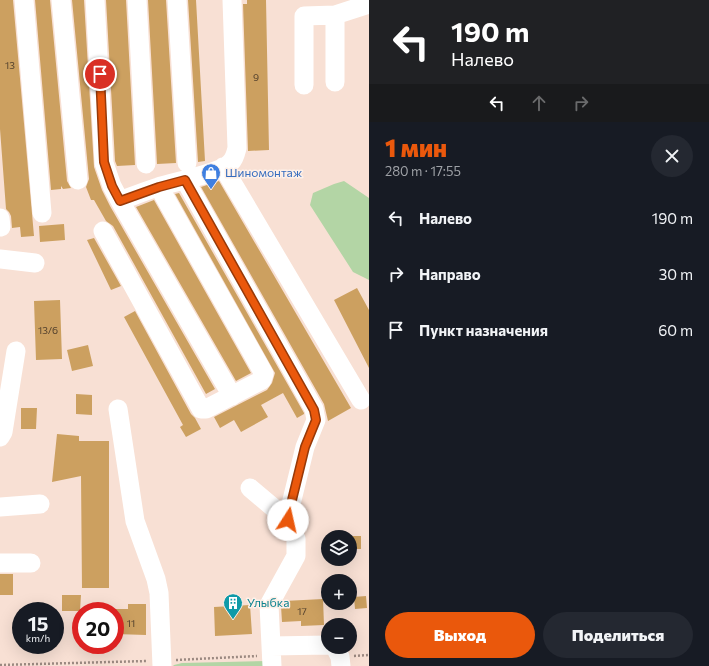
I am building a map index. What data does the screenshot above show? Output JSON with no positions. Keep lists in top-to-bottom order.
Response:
{
  "places": {
    "shop": ["Шиномонтаж"],
    "building": ["Улыбка"]
  },
  "house_numbers": [
    "13",
    "9",
    "13/6",
    "17",
    "11"
  ],
  "page": {
    "turn": ["190 m", "Налево"],
    "heading": ["1 мин", "280 m · 17:55"],
    "list": [
      {
        "name": "Налево",
        "value": "190 m"
      },
      {
        "name": "Направо",
        "value": "30 m"
      },
      {
        "name": "Пункт назначения",
        "value": "60 m"
      }
    ],
    "map_buttons": ["+", "−"],
    "speed": "15 km/h",
    "limit": "20",
    "buttons": ["Выход", "Поделиться"]
  }
}
